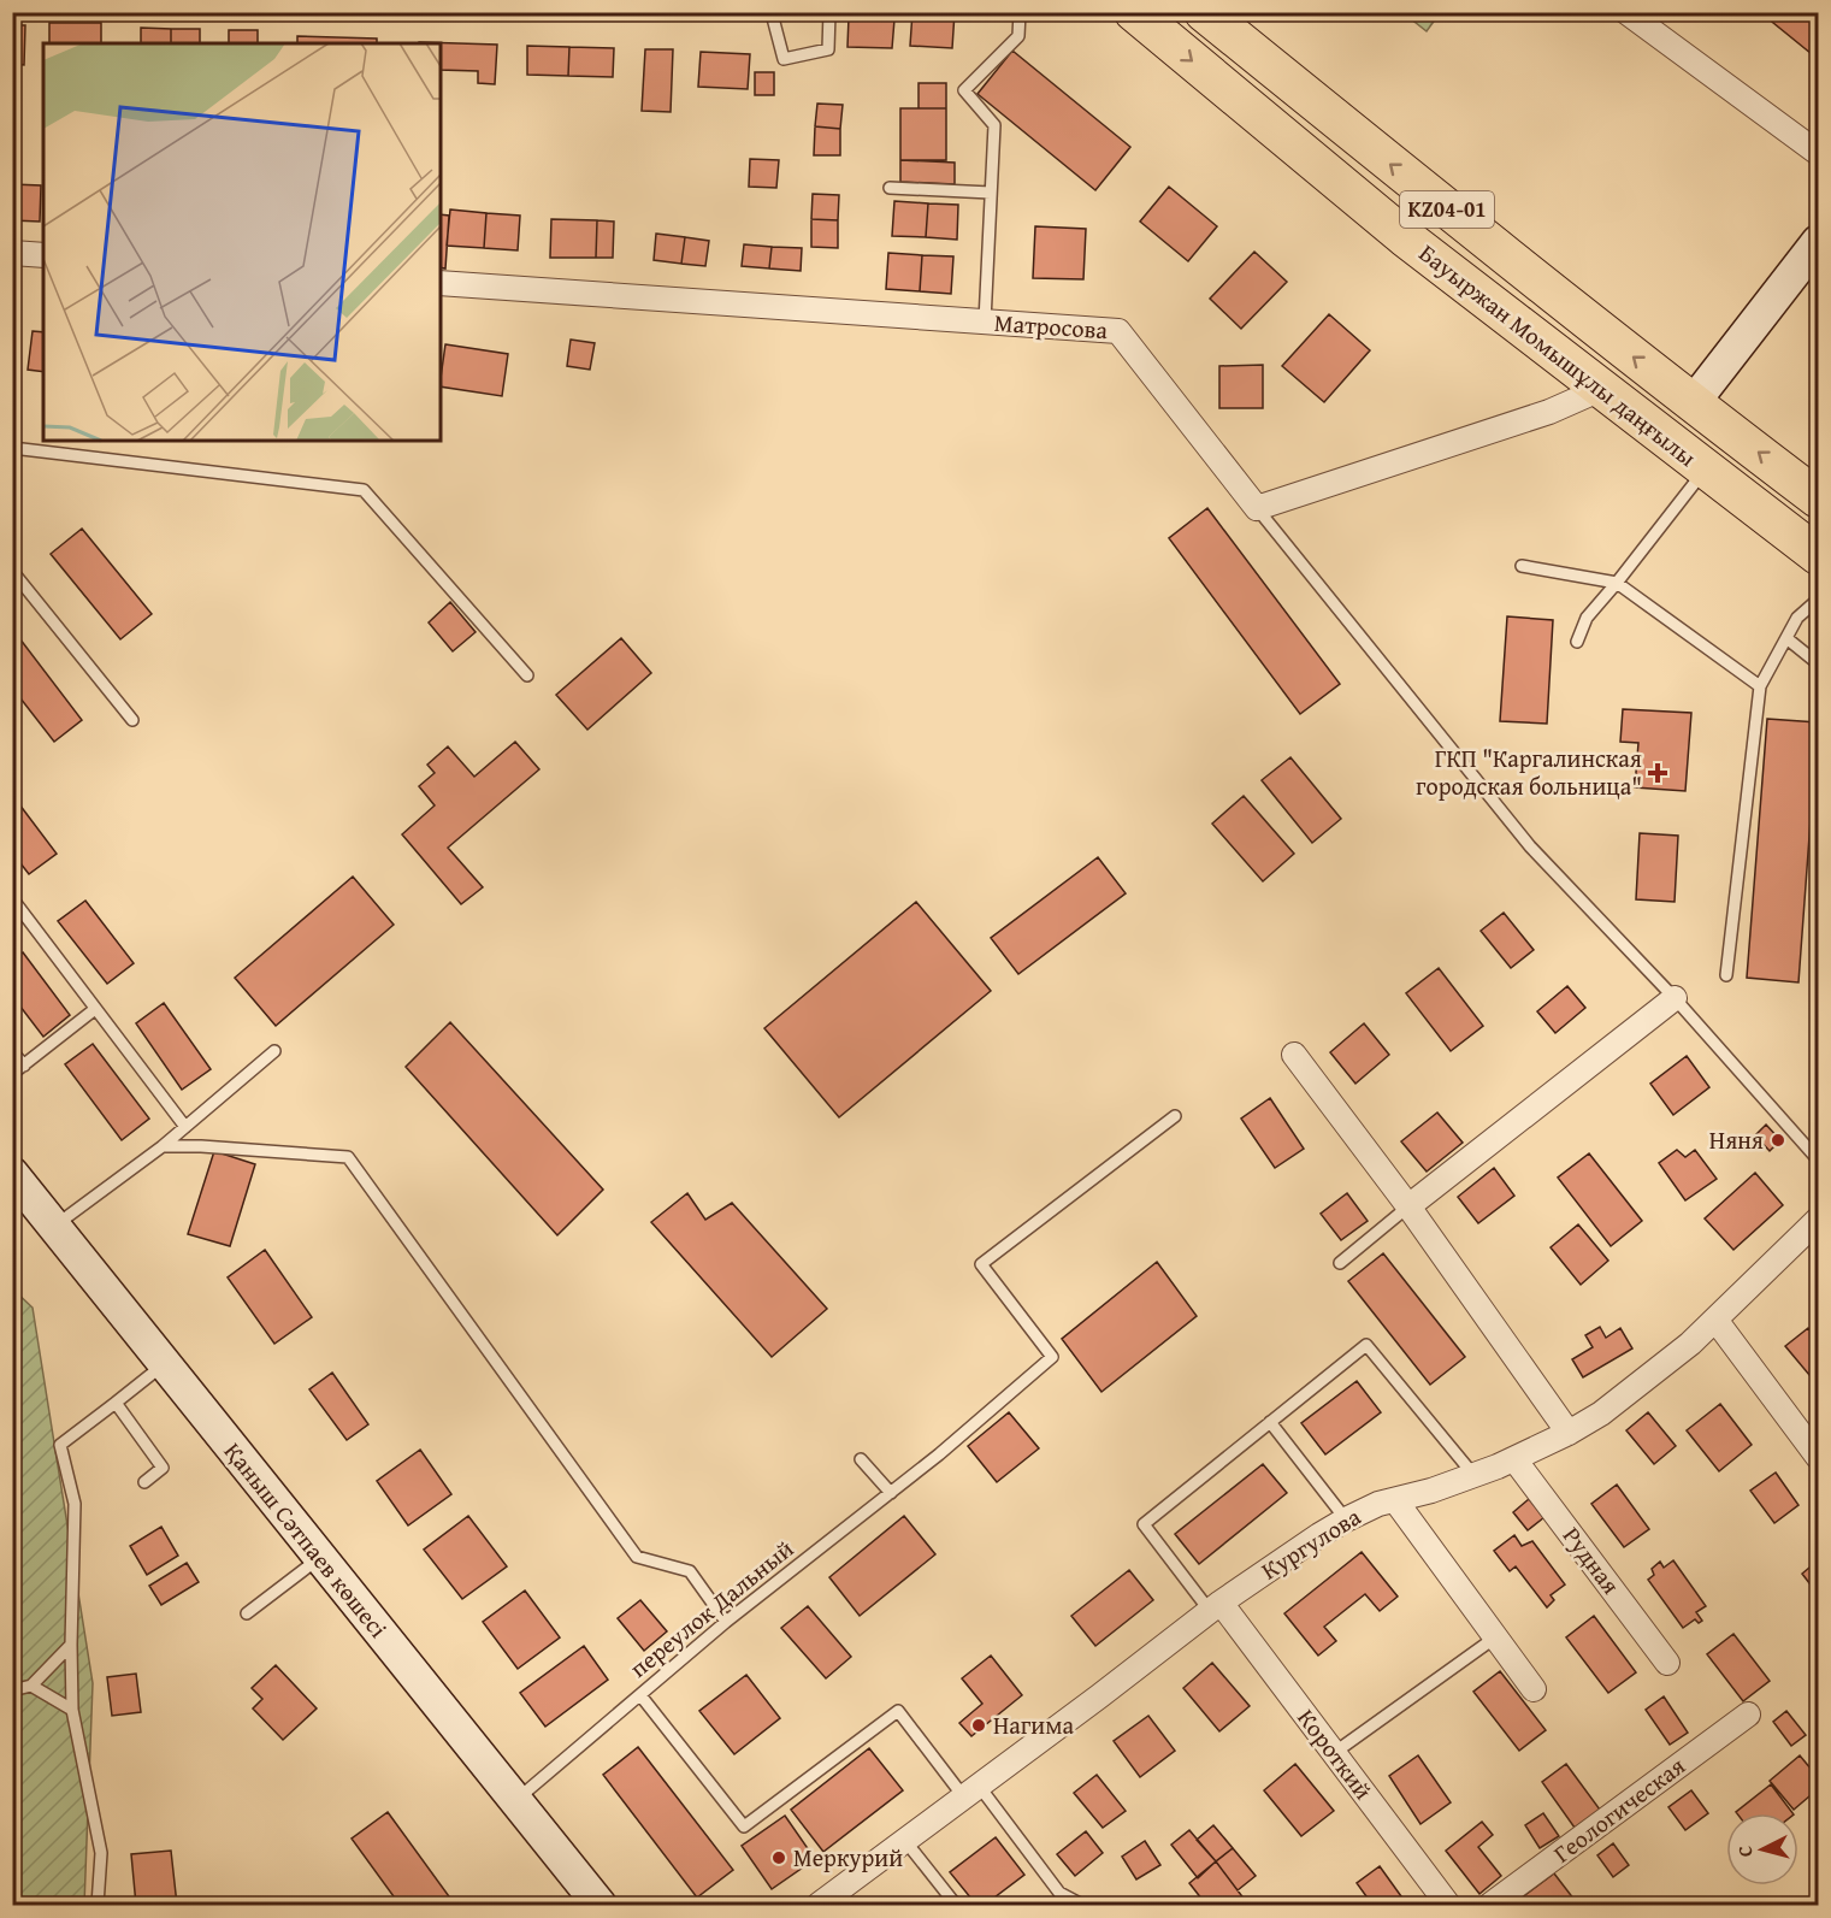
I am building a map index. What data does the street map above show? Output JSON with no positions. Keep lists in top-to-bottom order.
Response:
{
  "streets": {
    "main road": ["KZ04-01", "Бауыржан Момышұлы даңғылы"],
    "street": [
      "Матросова",
      "Қаныш Сәтпаев көшесі",
      "Кургулова",
      "Рудная",
      "Короткий",
      "Геологическая"
    ],
    "lane": ["переулок Дальный"]
  },
  "crossings": [
    ["Қаныш Сәтпаев көшесі", "переулок Дальный"],
    ["Кургулова", "Рудная"],
    ["Кургулова", "Короткий"]
  ],
  "places": {
    "health": ["ГКП \"Каргалинская городская больница\""],
    "other": ["Няня", "Нагима", "Меркурий"]
  },
  "north": "left"
}
